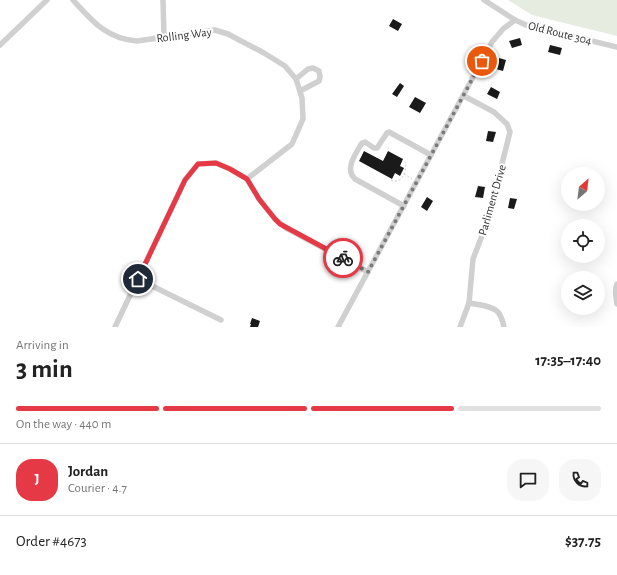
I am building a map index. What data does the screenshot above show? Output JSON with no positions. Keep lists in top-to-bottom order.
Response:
{
  "streets": {
    "street": ["Old Route 304", "Rolling Way", "Parliment Drive"]
  },
  "north": "top right",
  "page": {
    "heading": ["3 min", "Arriving in", "17:35–17:40"],
    "panel": [
      "Jordan",
      "Courier · 4.7",
      "Order #4673",
      "$37.75"
    ],
    "bar": "On the way · 440 m",
    "round": "J"
  }
}
